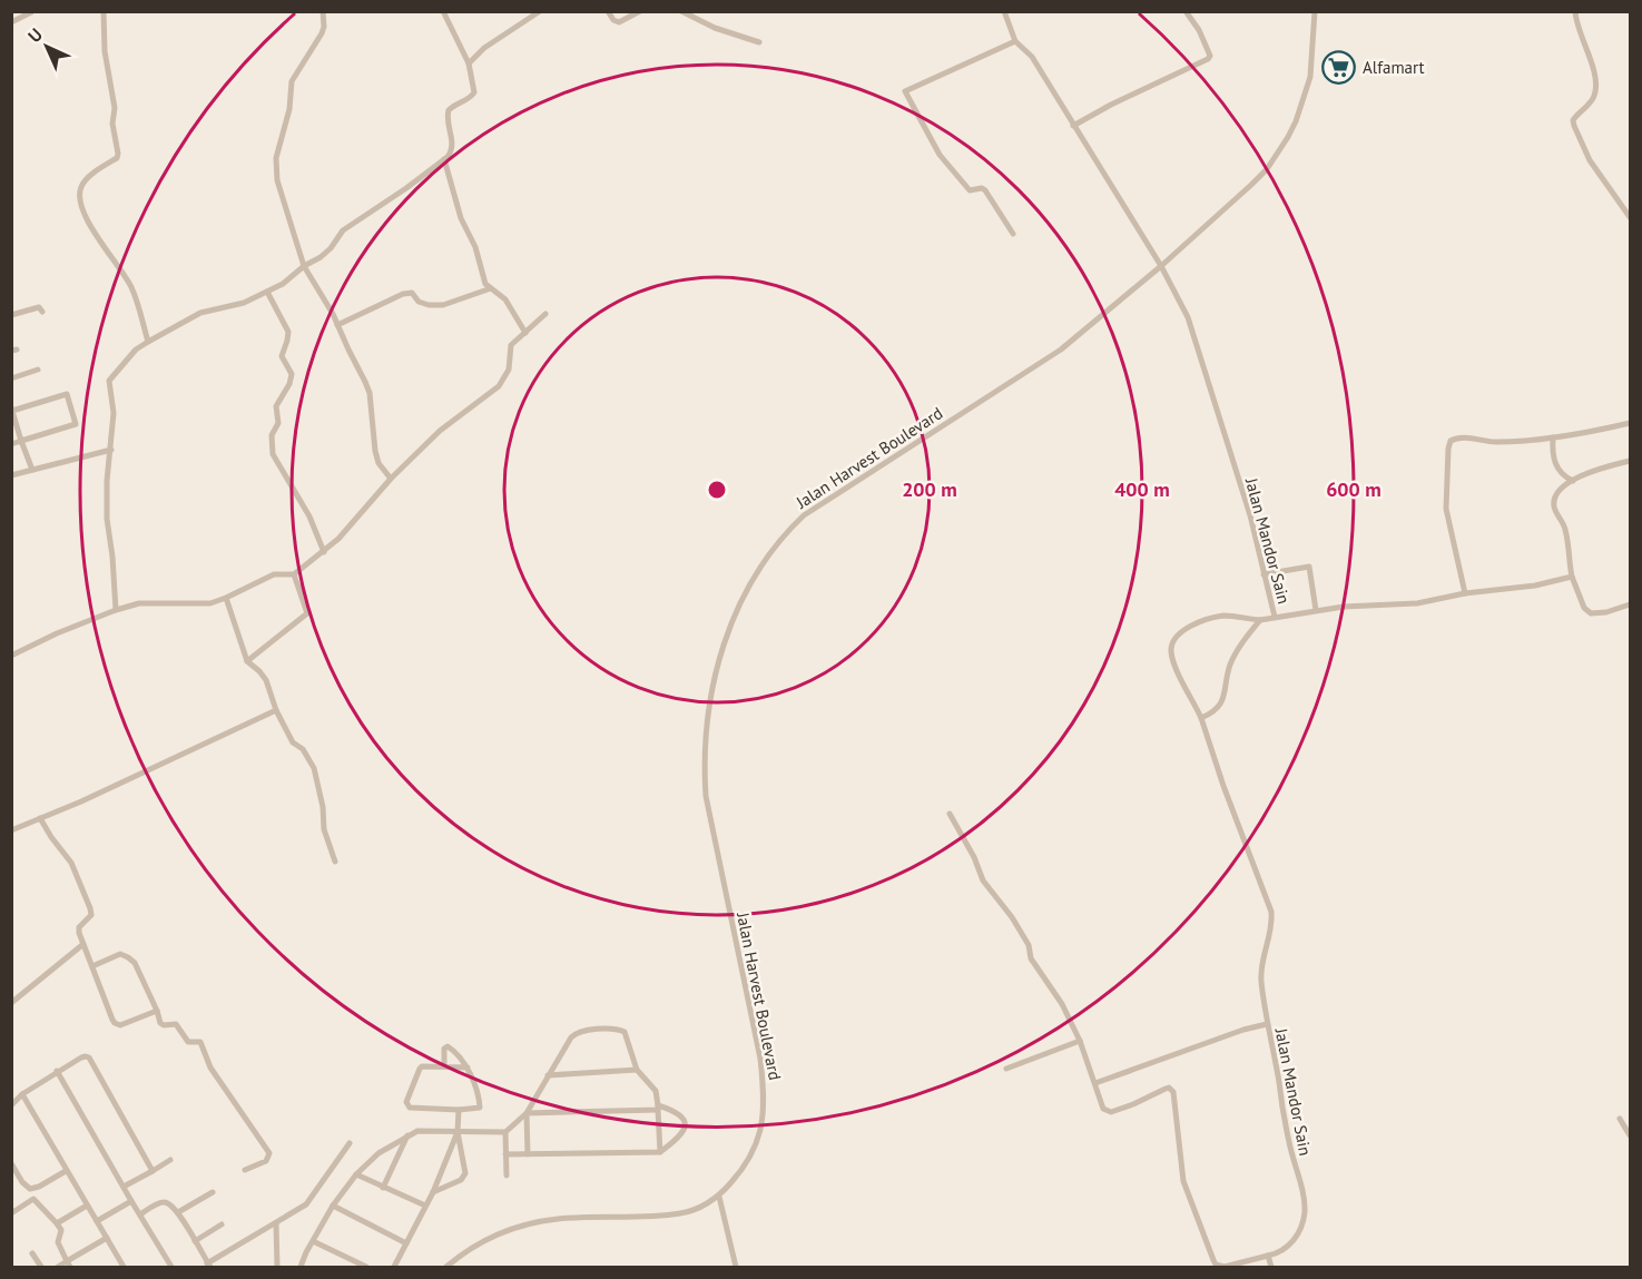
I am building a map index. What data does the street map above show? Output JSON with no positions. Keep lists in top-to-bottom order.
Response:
{
  "streets": {
    "street": ["Jalan Harvest Boulevard", "Jalan Mandor Sain"]
  },
  "crossings": [
    ["Jalan Harvest Boulevard", "Jalan Mandor Sain"]
  ],
  "places": {
    "supermarket": ["Alfamart"]
  },
  "north": "top left",
  "rings": ["200 m", "400 m", "600 m"]
}
